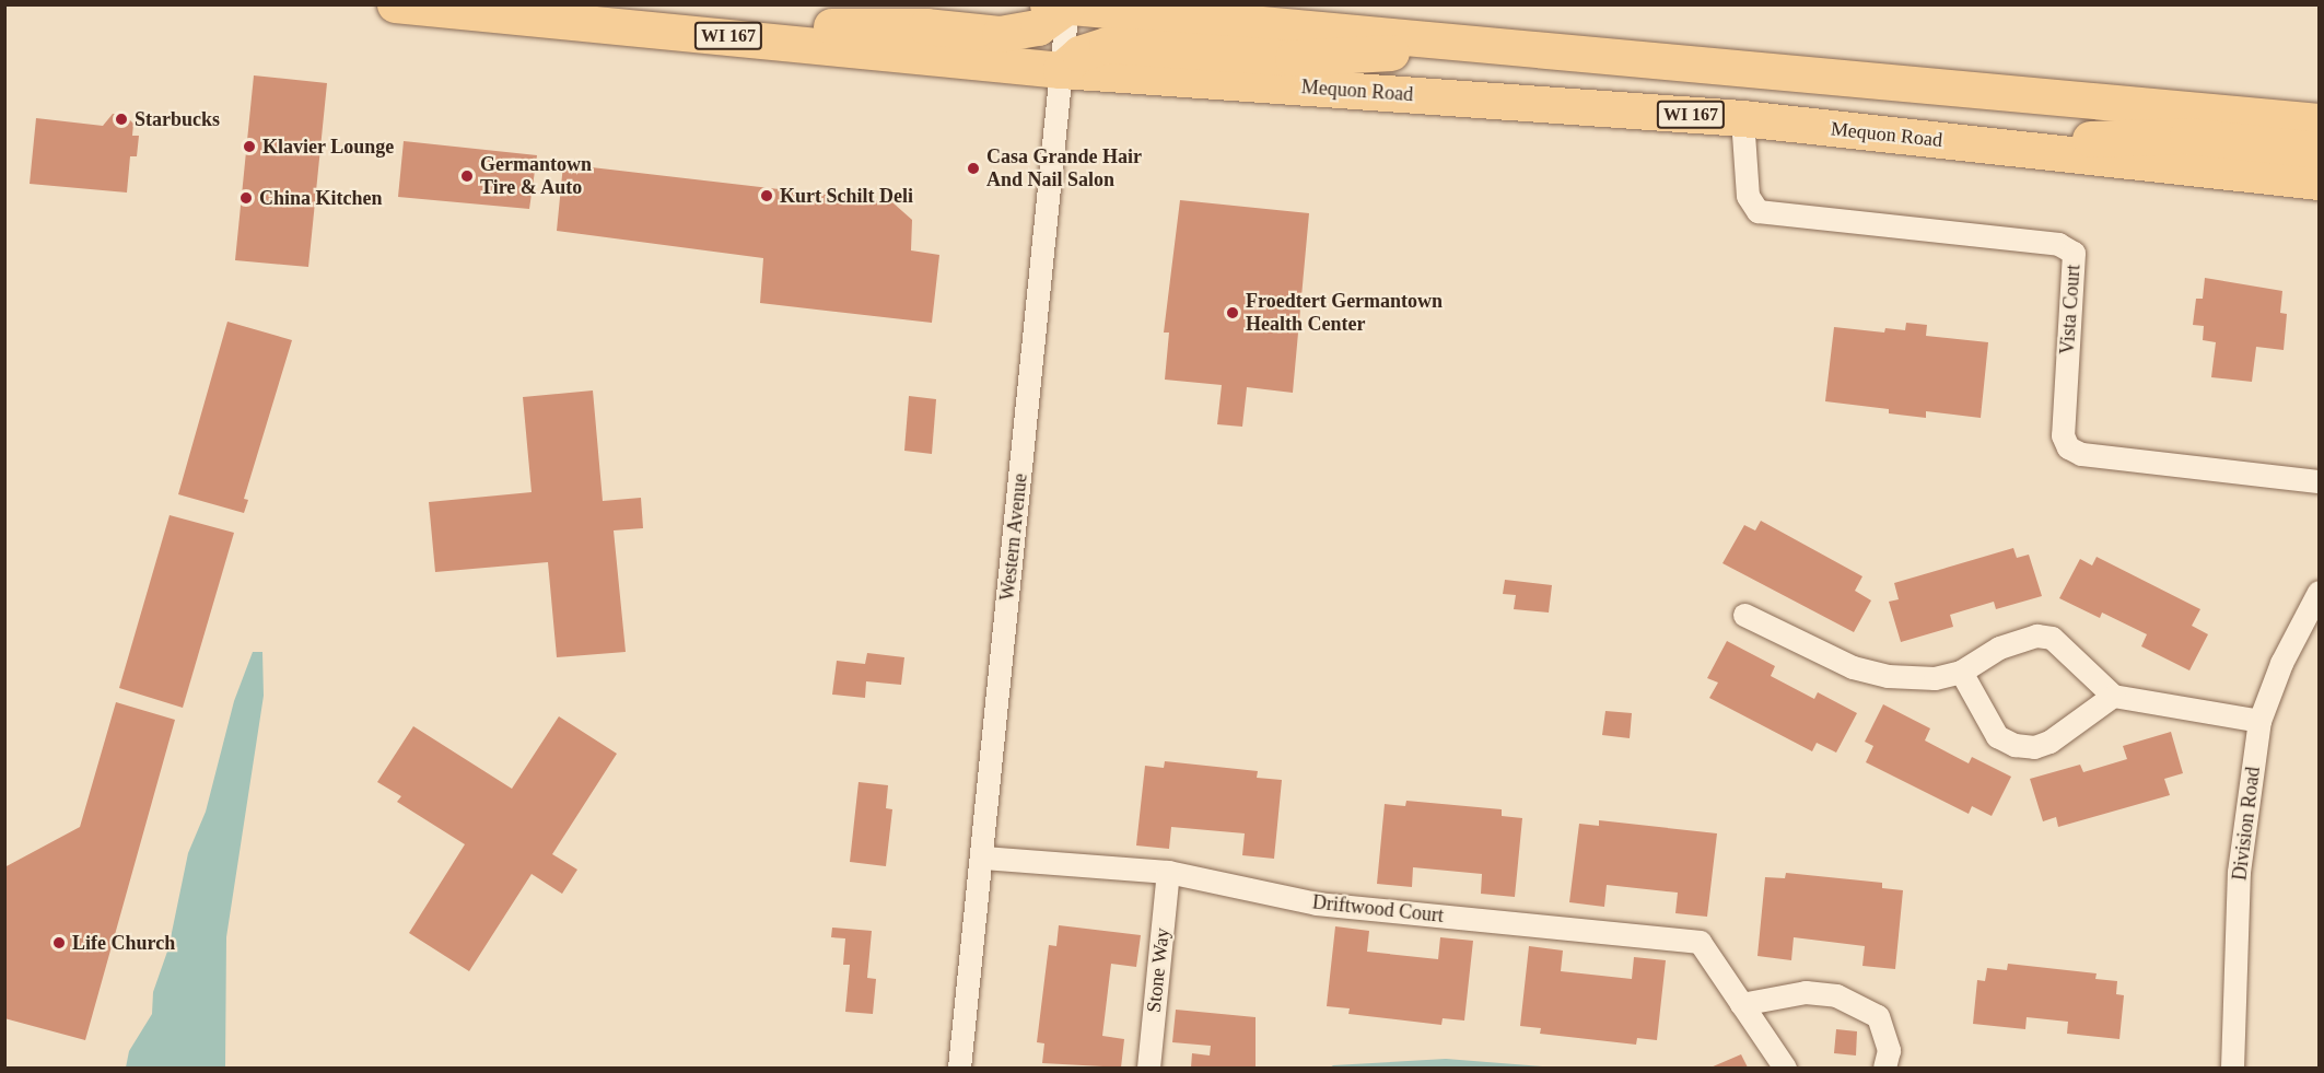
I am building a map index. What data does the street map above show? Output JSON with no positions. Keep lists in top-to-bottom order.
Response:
{
  "streets": {
    "main road": ["WI 167", "Mequon Road"],
    "street": [
      "Vista Court",
      "Western Avenue",
      "Division Road",
      "Driftwood Court",
      "Stone Way"
    ]
  },
  "crossings": [
    ["Mequon Road", "Vista Court"],
    ["Mequon Road", "Western Avenue"],
    ["Western Avenue", "Driftwood Court"],
    ["Driftwood Court", "Stone Way"]
  ],
  "places": [
    "Starbucks",
    "Klavier Lounge",
    "Casa Grande Hair And Nail Salon",
    "Germantown Tire & Auto",
    "Kurt Schilt Deli",
    "China Kitchen",
    "Froedtert Germantown Health Center",
    "Life Church"
  ]
}
